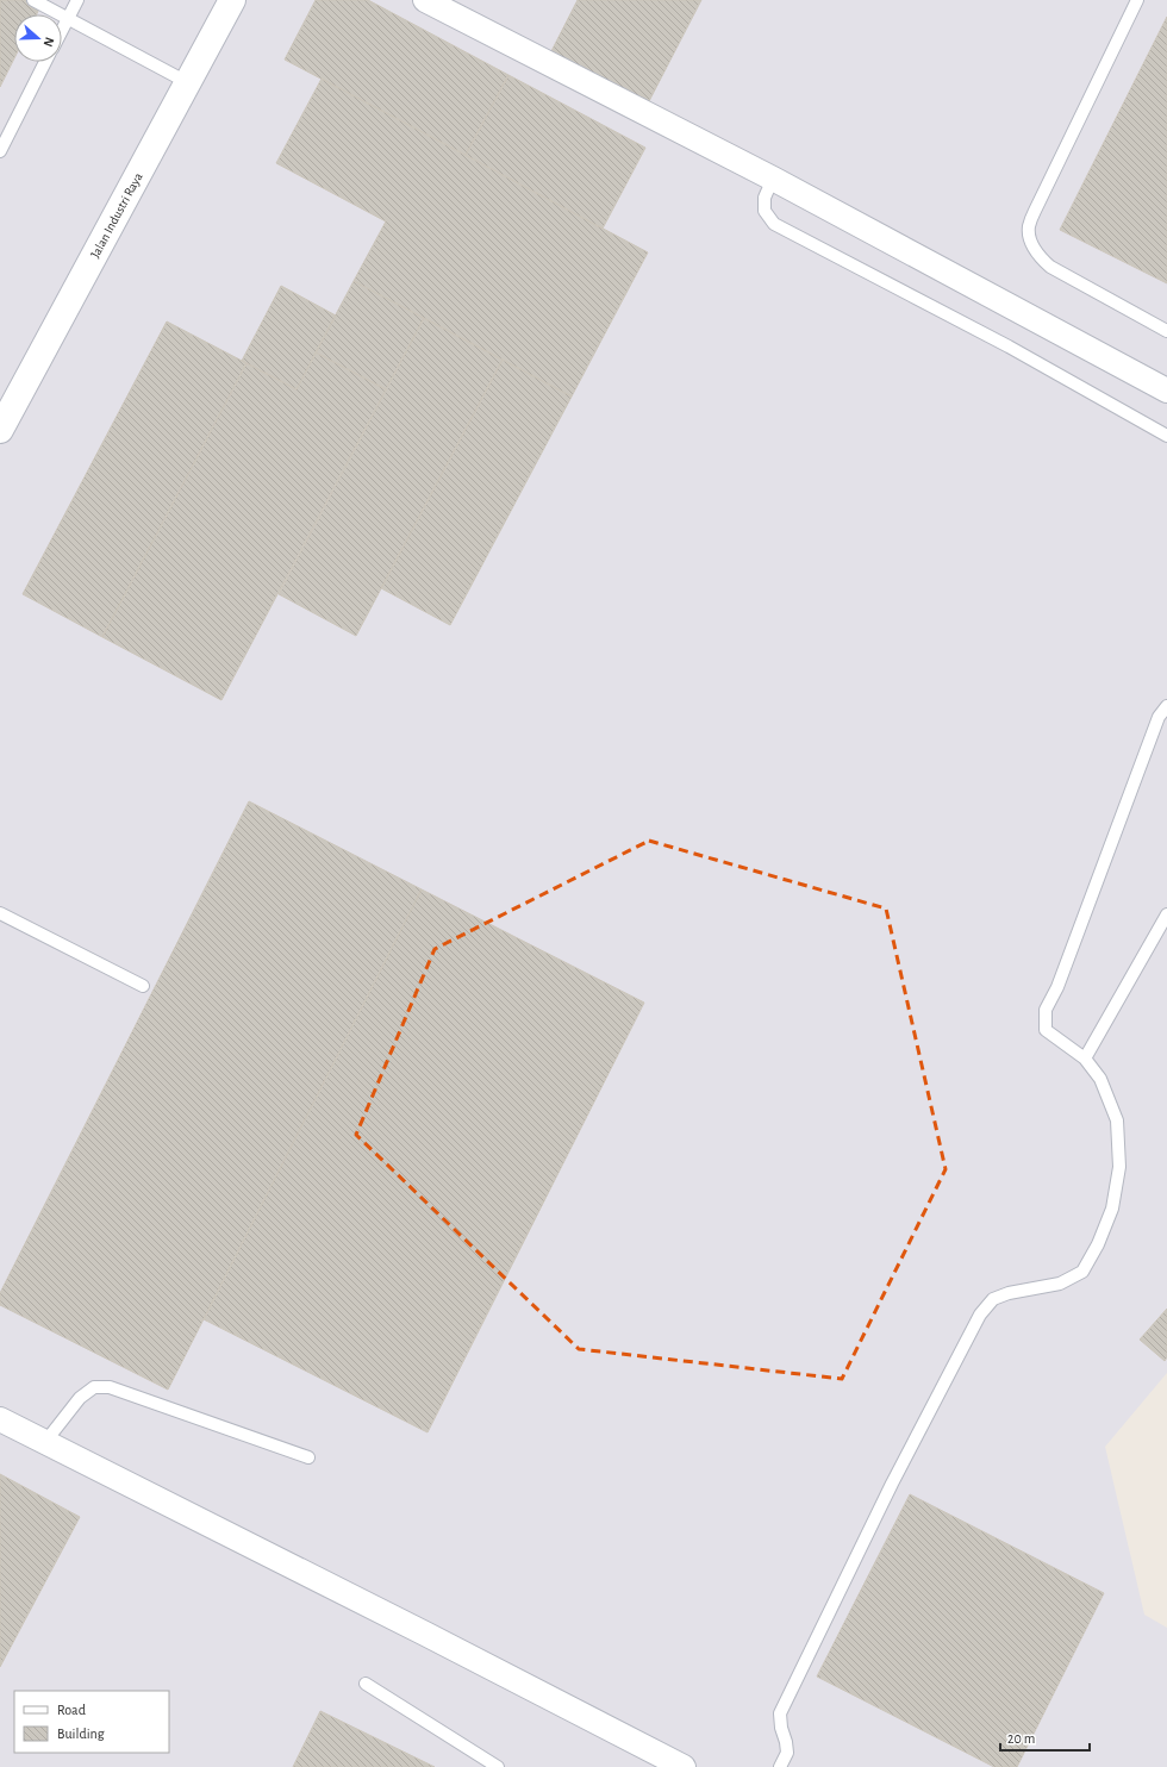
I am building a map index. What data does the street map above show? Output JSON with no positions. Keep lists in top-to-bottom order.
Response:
{
  "streets": {
    "street": ["Jalan Industri Raya"]
  },
  "legend": ["Road", "Building"],
  "scale_bar": "20 m",
  "north": "right"
}
